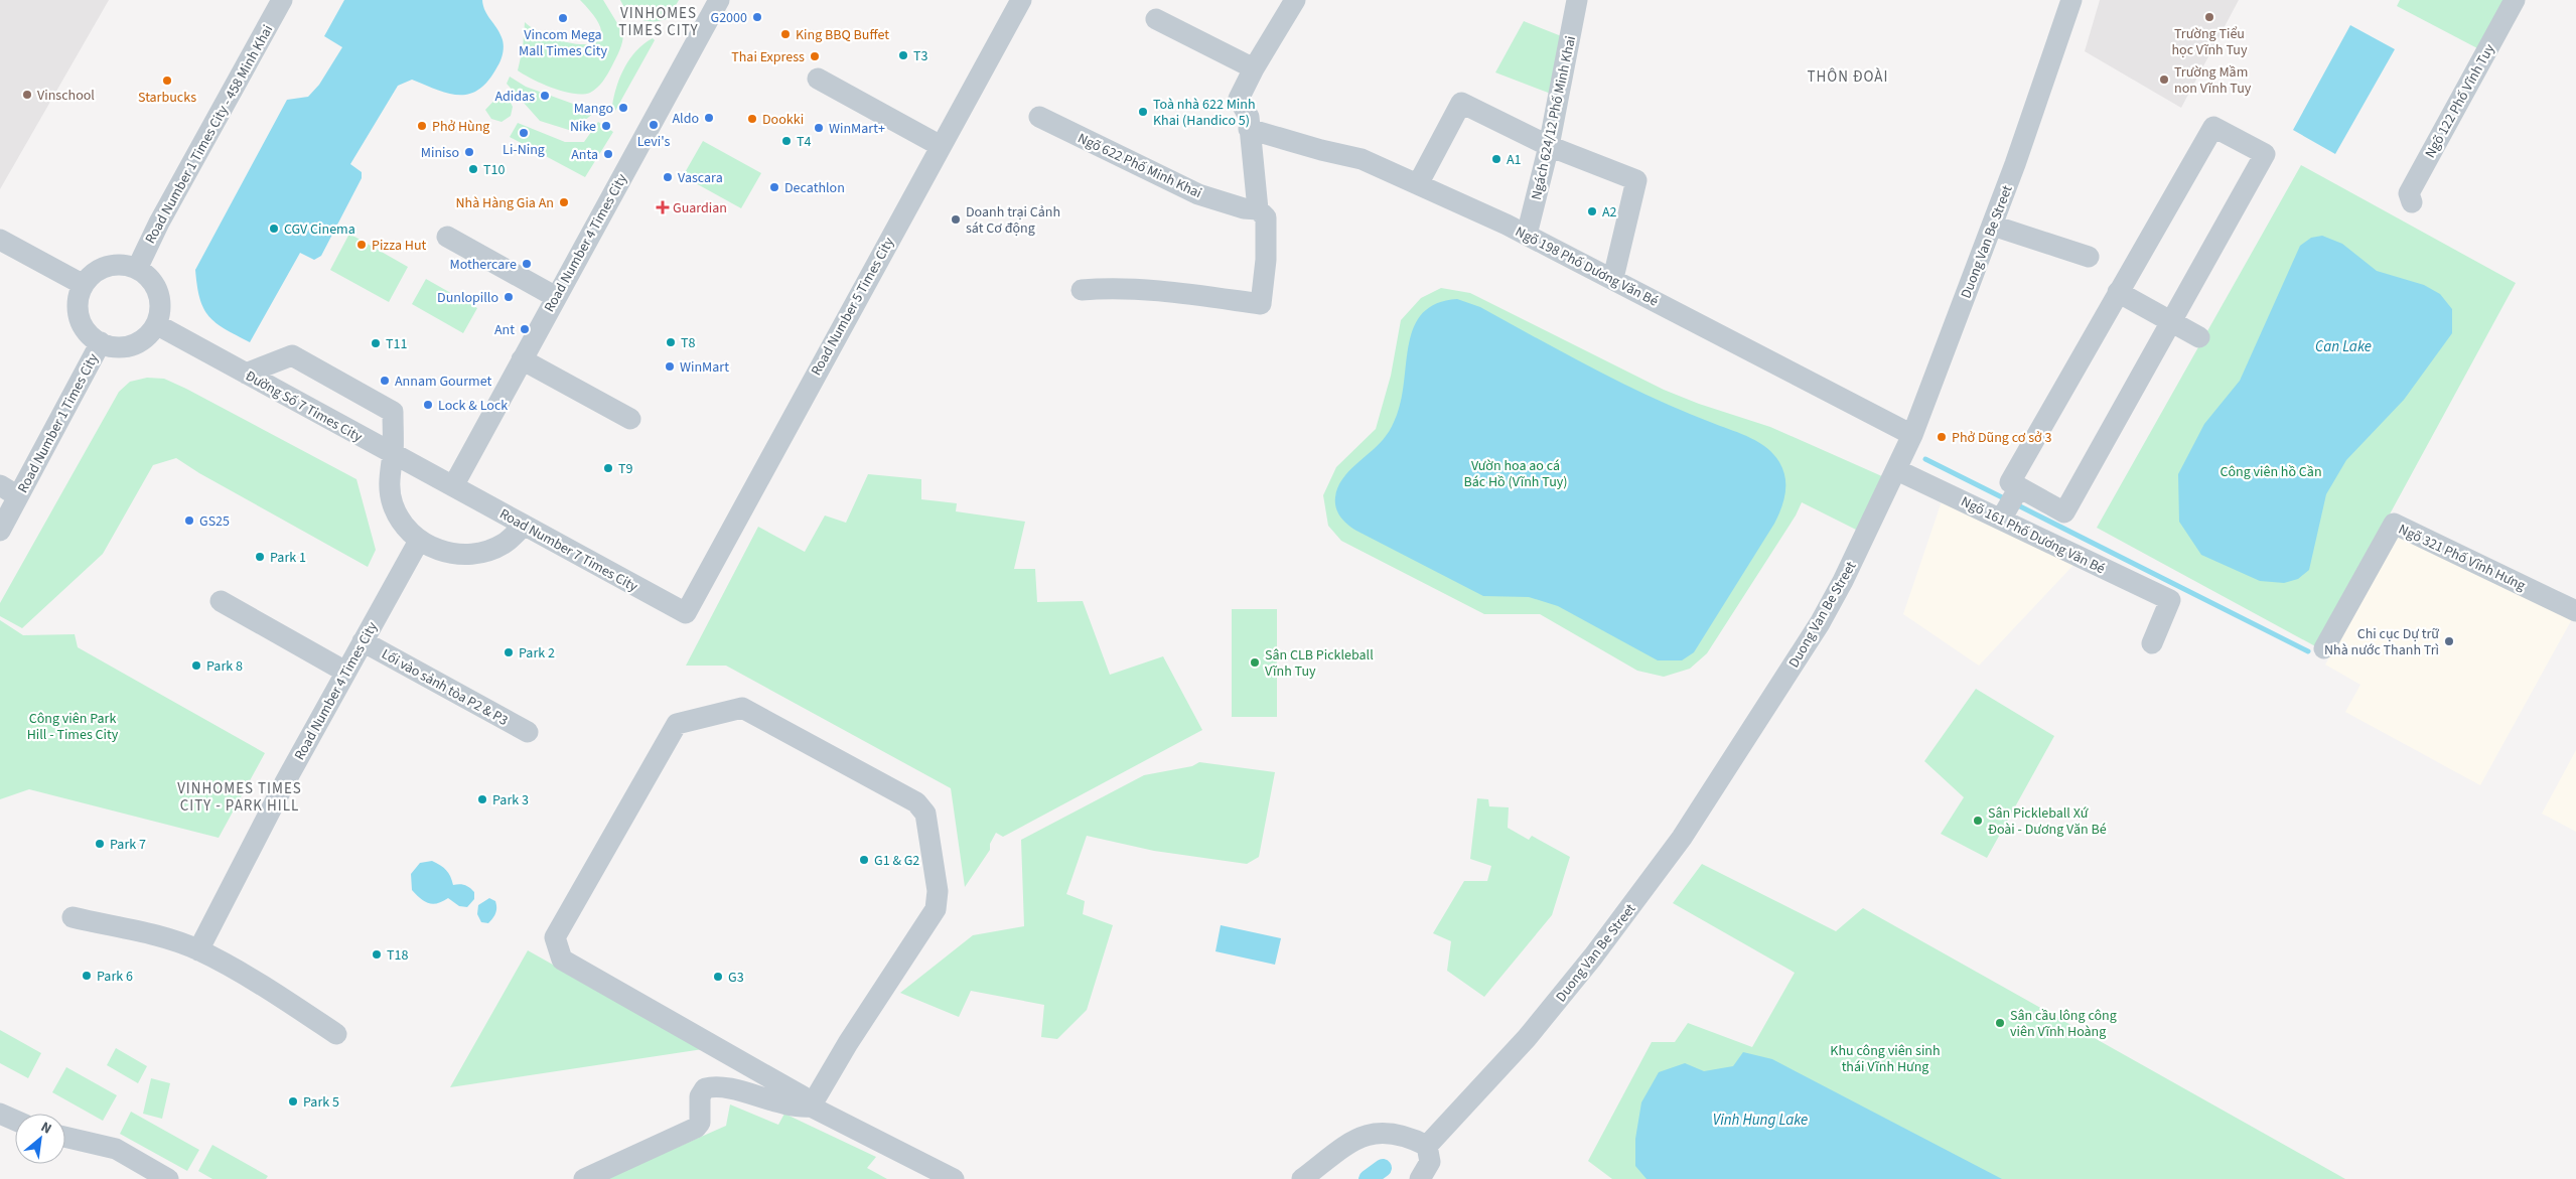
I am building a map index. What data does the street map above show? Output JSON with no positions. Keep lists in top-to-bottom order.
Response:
{
  "streets": {
    "street": [
      "Ngõ 122 Phố Vĩnh Tuy",
      "Ngách 624/12 Phố Minh Khai",
      "Road Number 1 Times City - 458 Minh Khai",
      "Ngõ 622 Phố Minh Khai",
      "Duong Van Be Street",
      "Road Number 4 Times City",
      "Ngõ 198 Phố Dương Văn Bé",
      "Road Number 5 Times City",
      "Đường Số 7 Times City",
      "Road Number 1 Times City",
      "Ngõ 161 Phố Dương Văn Bé",
      "Road Number 7 Times City",
      "Ngõ 321 Phố Vĩnh Hưng",
      "Lối vào sảnh tòa P2 & P3"
    ]
  },
  "crossings": [
    ["Ngách 624/12 Phố Minh Khai", "Ngõ 198 Phố Dương Văn Bé"],
    ["Road Number 1 Times City - 458 Minh Khai", "Đường Số 7 Times City"],
    ["Road Number 1 Times City - 458 Minh Khai", "Road Number 1 Times City"],
    ["Duong Van Be Street", "Ngõ 198 Phố Dương Văn Bé"],
    ["Duong Van Be Street", "Ngõ 161 Phố Dương Văn Bé"],
    ["Road Number 4 Times City", "Đường Số 7 Times City"],
    ["Road Number 4 Times City", "Road Number 7 Times City"],
    ["Road Number 4 Times City", "Lối vào sảnh tòa P2 & P3"],
    ["Road Number 5 Times City", "Road Number 7 Times City"],
    ["Đường Số 7 Times City", "Road Number 1 Times City"],
    ["Đường Số 7 Times City", "Road Number 7 Times City"]
  ],
  "districts": ["VINHOMES TIMES CITY", "THÔN ĐOÀI", "VINHOMES TIMES CITY - PARK HILL"],
  "water": ["Can Lake", "Vinh Hung Lake"],
  "parks": [
    "Vườn hoa ao cá Bác Hồ (Vĩnh Tuy)",
    "Công viên hồ Cần",
    "Công viên Park Hill - Times City",
    "Khu công viên sinh thái Vĩnh Hưng"
  ],
  "places": {
    "other": [
      "G2000",
      "Trường Tiểu học Vĩnh Tuy",
      "Vincom Mega Mall Times City",
      "King BBQ Buffet",
      "T3",
      "Thai Express",
      "Trường Mầm non Vĩnh Tuy",
      "Starbucks",
      "Vinschool",
      "Adidas",
      "Mango",
      "Toà nhà 622 Minh Khai (Handico 5)",
      "Aldo",
      "Dookki",
      "Levi's",
      "Phở Hùng",
      "Nike",
      "WinMart+",
      "Li-Ning",
      "T4",
      "Miniso",
      "Anta",
      "A1",
      "T10",
      "Vascara",
      "Decathlon",
      "Nhà Hàng Gia An",
      "A2",
      "Doanh trại Cảnh sát Cơ động",
      "CGV Cinema",
      "Pizza Hut",
      "Mothercare",
      "Dunlopillo",
      "Ant",
      "T8",
      "T11",
      "WinMart",
      "Annam Gourmet",
      "Lock & Lock",
      "Phở Dũng cơ sở 3",
      "T9",
      "GS25",
      "Park 1",
      "Chi cục Dự trữ Nhà nước Thanh Trì",
      "Park 2",
      "Sân CLB Pickleball Vĩnh Tuy",
      "Park 8",
      "Park 3",
      "Sân Pickleball Xứ Đoài - Dương Văn Bé",
      "Park 7",
      "G1 & G2",
      "T18",
      "Park 6",
      "G3",
      "Sân cầu lông công viên Vĩnh Hoàng",
      "Park 5"
    ],
    "health": ["Guardian"]
  },
  "north": "top right"
}
